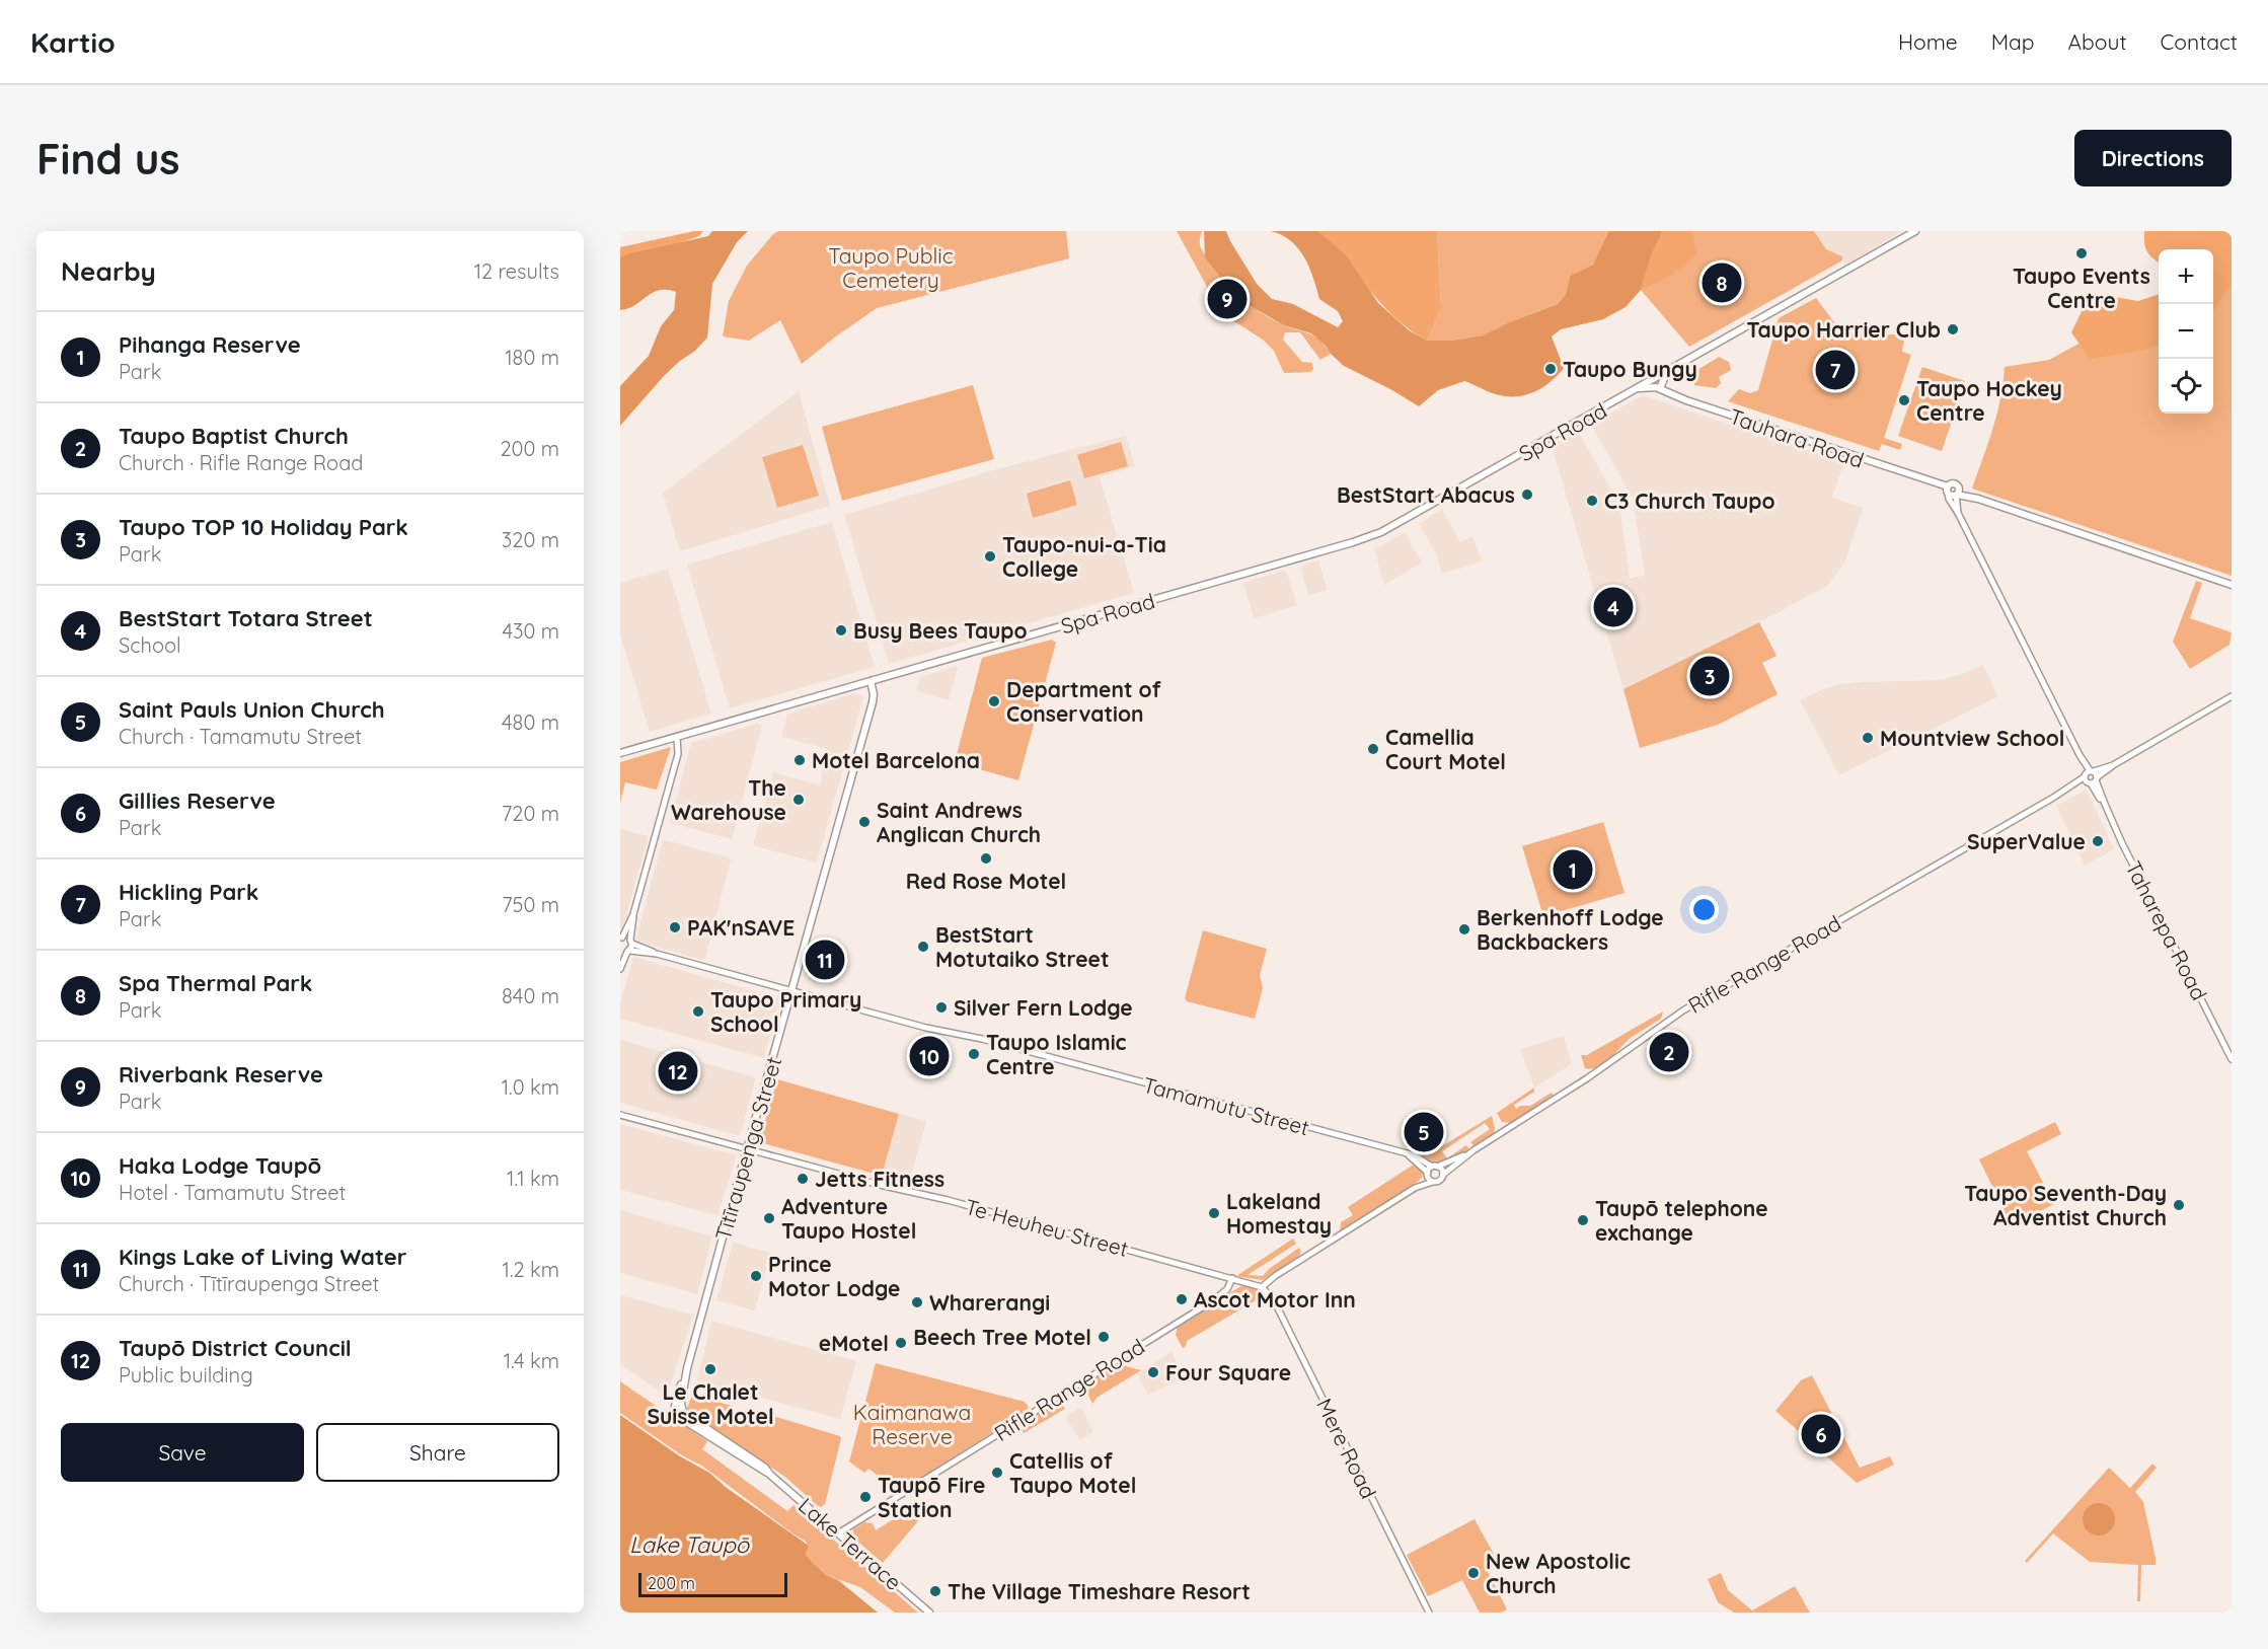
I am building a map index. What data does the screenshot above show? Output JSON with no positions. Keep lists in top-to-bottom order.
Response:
{
  "streets": {
    "main road": [
      "Spa Road",
      "Tauhara Road",
      "Tītīraupenga Street",
      "Lake Terrace"
    ],
    "street": [
      "Taharepa Road",
      "Rifle Range Road",
      "Tamamutu Street",
      "Te Heuheu Street",
      "Mere Road"
    ]
  },
  "crossings": [
    ["Spa Road", "Tauhara Road"],
    ["Spa Road", "Tītīraupenga Street"],
    ["Tauhara Road", "Taharepa Road"],
    ["Taharepa Road", "Rifle Range Road"],
    ["Rifle Range Road", "Tamamutu Street"],
    ["Rifle Range Road", "Te Heuheu Street"],
    ["Rifle Range Road", "Mere Road"],
    ["Rifle Range Road", "Lake Terrace"],
    ["Tamamutu Street", "Tītīraupenga Street"],
    ["Tītīraupenga Street", "Te Heuheu Street"],
    ["Tītīraupenga Street", "Lake Terrace"],
    ["Te Heuheu Street", "Mere Road"]
  ],
  "water": ["Lake Taupō"],
  "parks": ["Taupo Public Cemetery", "Kaimanawa Reserve"],
  "places": [
    "Taupo Events Centre",
    "Taupo Harrier Club",
    "Taupo Bungy",
    "Taupo Hockey Centre",
    "BestStart Abacus",
    "C3 Church Taupo",
    "Taupo-nui-a-Tia College",
    "Busy Bees Taupo",
    "Department of Conservation",
    "Mountview School",
    "Camellia Court Motel",
    "Motel Barcelona",
    "The Warehouse",
    "Saint Andrews Anglican Church",
    "SuperValue",
    "Red Rose Motel",
    "PAK'nSAVE",
    "Berkenhoff Lodge Backbackers",
    "BestStart Motutaiko Street",
    "Silver Fern Lodge",
    "Taupo Primary School",
    "Taupo Islamic Centre",
    "Jetts Fitness",
    "Taupo Seventh-Day Adventist Church",
    "Lakeland Homestay",
    "Adventure Taupo Hostel",
    "Taupō telephone exchange",
    "Prince Motor Lodge",
    "Ascot Motor Inn",
    "Wharerangi",
    "Beech Tree Motel",
    "eMotel",
    "Le Chalet Suisse Motel",
    "Four Square",
    "Catellis of Taupo Motel",
    "Taupō Fire Station",
    "New Apostolic Church",
    "The Village Timeshare Resort"
  ],
  "scale_bar": "200 m",
  "page": {
    "header": "Kartio",
    "nav": [
      "Home",
      "Map",
      "About",
      "Contact"
    ],
    "buttons": [
      "Directions",
      ["Save", "Share"]
    ],
    "title": "Find us",
    "heading": ["Nearby", "12 results"],
    "map_buttons": ["+", "−"],
    "pins": [
      "8",
      "9",
      "7",
      "4",
      "3",
      "1",
      "11",
      "2",
      "10",
      "12",
      "5",
      "6"
    ],
    "list": [
      {
        "mark": "1",
        "name": "Pihanga Reserve",
        "note": "Park",
        "value": "180 m"
      },
      {
        "mark": "2",
        "name": "Taupo Baptist Church",
        "note": "Church · Rifle Range Road",
        "value": "200 m"
      },
      {
        "mark": "3",
        "name": "Taupo TOP 10 Holiday Park",
        "note": "Park",
        "value": "320 m"
      },
      {
        "mark": "4",
        "name": "BestStart Totara Street",
        "note": "School",
        "value": "430 m"
      },
      {
        "mark": "5",
        "name": "Saint Pauls Union Church",
        "note": "Church · Tamamutu Street",
        "value": "480 m"
      },
      {
        "mark": "6",
        "name": "Gillies Reserve",
        "note": "Park",
        "value": "720 m"
      },
      {
        "mark": "7",
        "name": "Hickling Park",
        "note": "Park",
        "value": "750 m"
      },
      {
        "mark": "8",
        "name": "Spa Thermal Park",
        "note": "Park",
        "value": "840 m"
      },
      {
        "mark": "9",
        "name": "Riverbank Reserve",
        "note": "Park",
        "value": "1.0 km"
      },
      {
        "mark": "10",
        "name": "Haka Lodge Taupō",
        "note": "Hotel · Tamamutu Street",
        "value": "1.1 km"
      },
      {
        "mark": "11",
        "name": "Kings Lake of Living Water",
        "note": "Church · Tītīraupenga Street",
        "value": "1.2 km"
      },
      {
        "mark": "12",
        "name": "Taupō District Council",
        "note": "Public building",
        "value": "1.4 km"
      }
    ],
    "scale": "200 m"
  }
}
